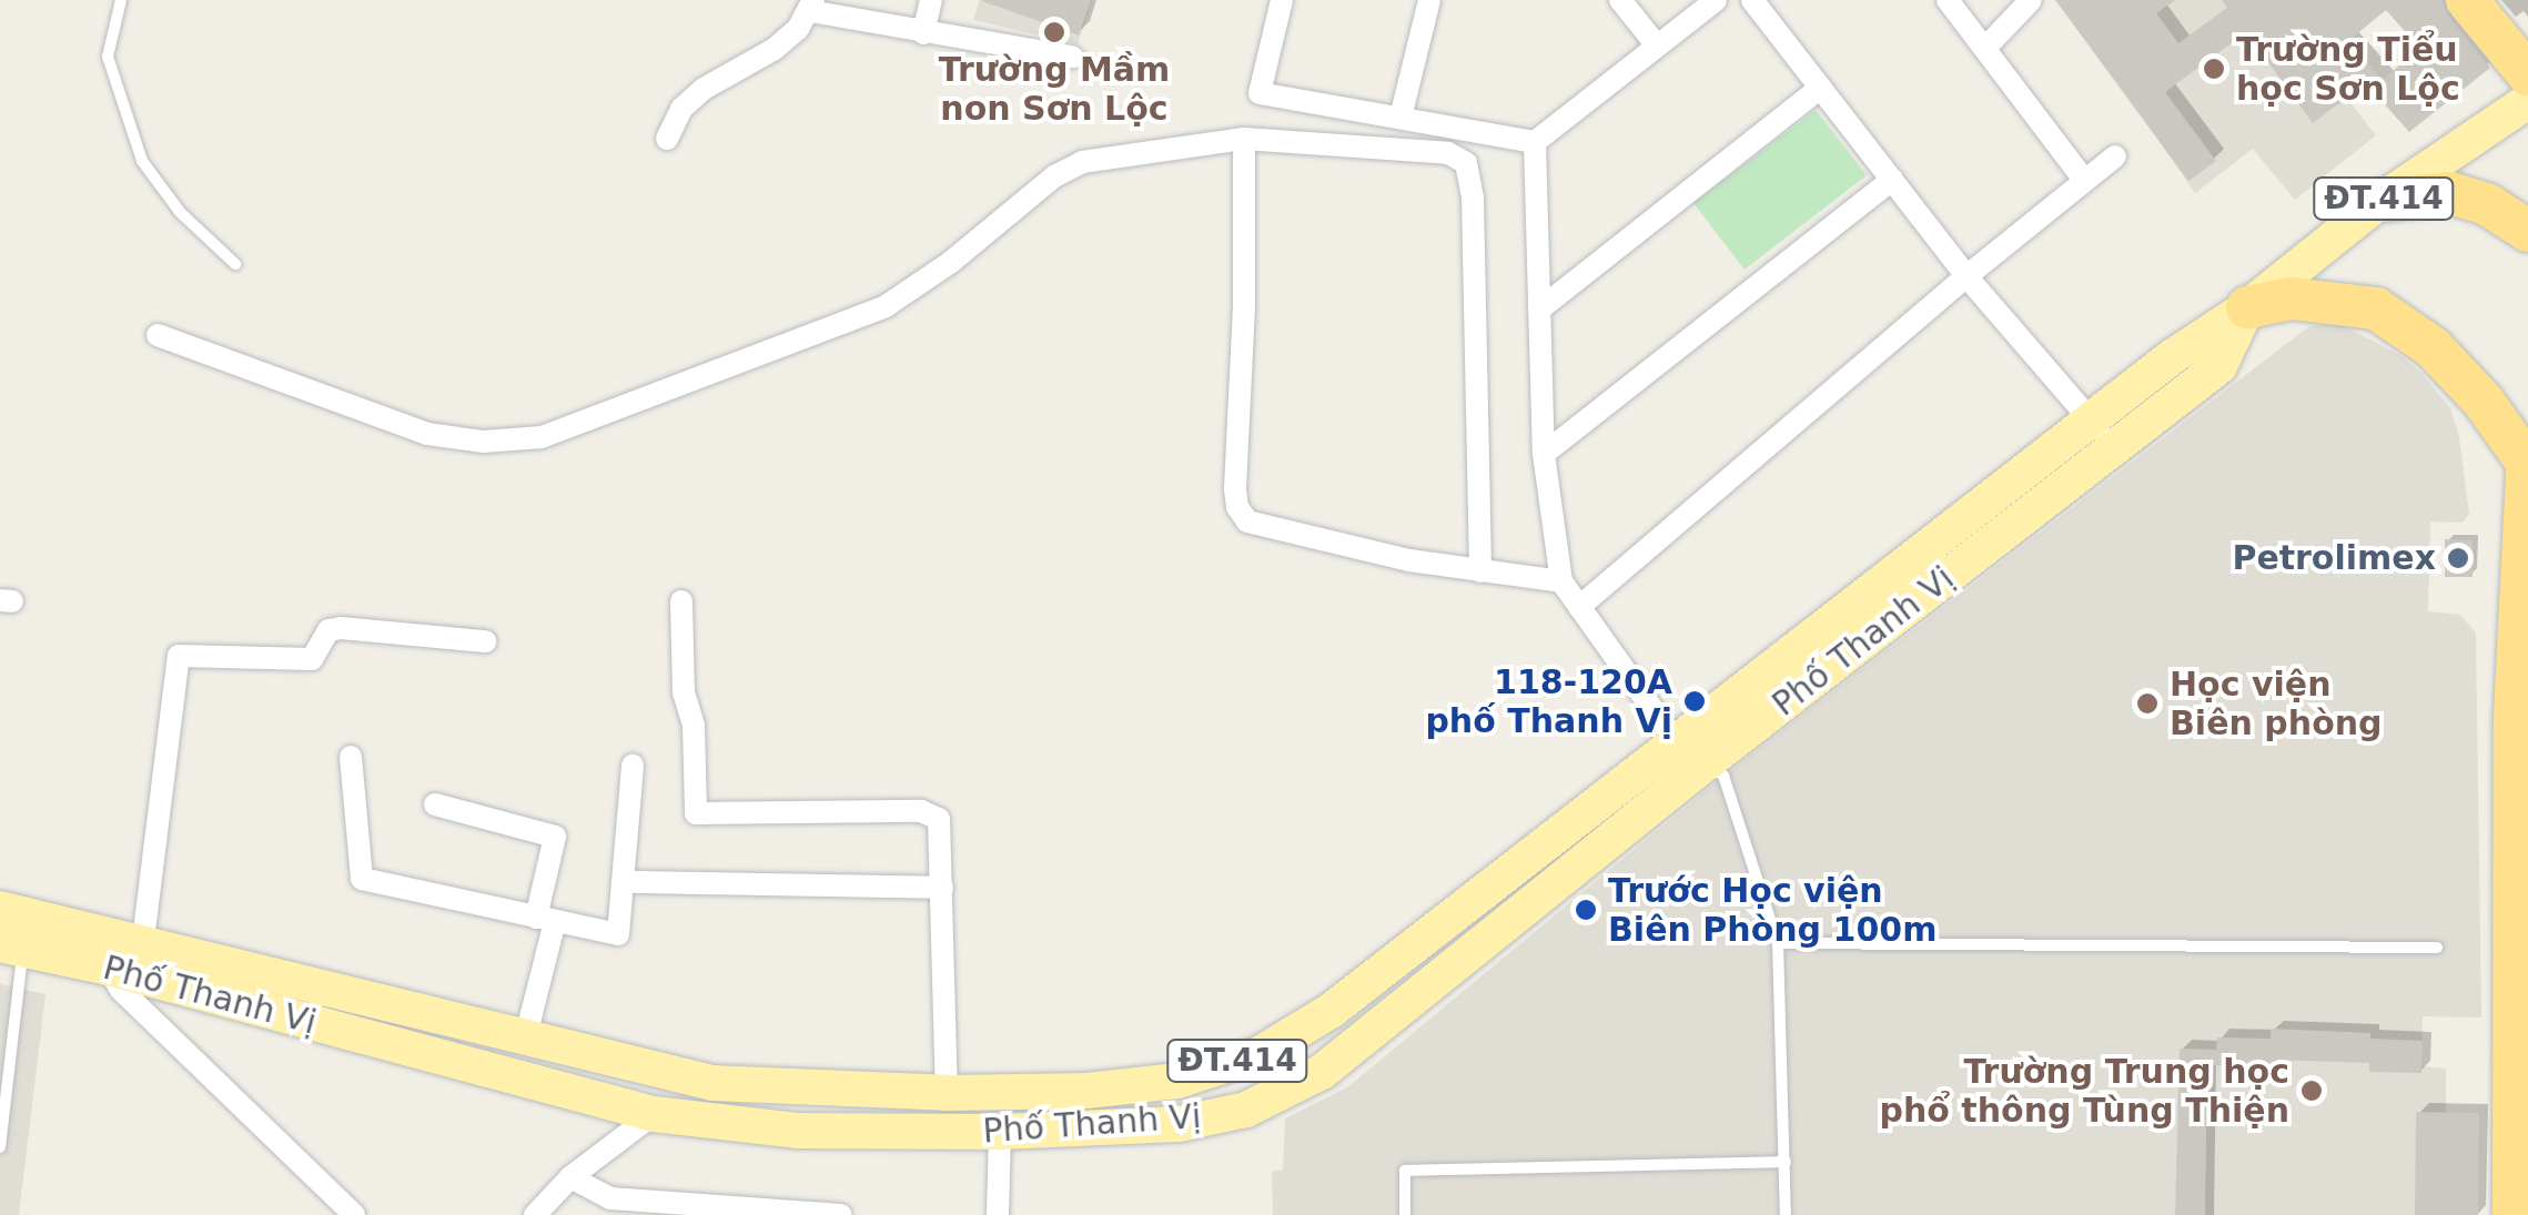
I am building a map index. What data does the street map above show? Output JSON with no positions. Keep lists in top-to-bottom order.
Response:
{
  "streets": {
    "main road": ["ĐT.414", "Phố Thanh Vị"]
  },
  "places": [
    "Trường Mầm non Sơn Lộc",
    "Trường Tiểu học Sơn Lộc",
    "Petrolimex",
    "118-120A phố Thanh Vị",
    "Học viện Biên phòng",
    "Trước Học viện Biên Phòng 100m",
    "Trường Trung học phổ thông Tùng Thiện"
  ]
}
